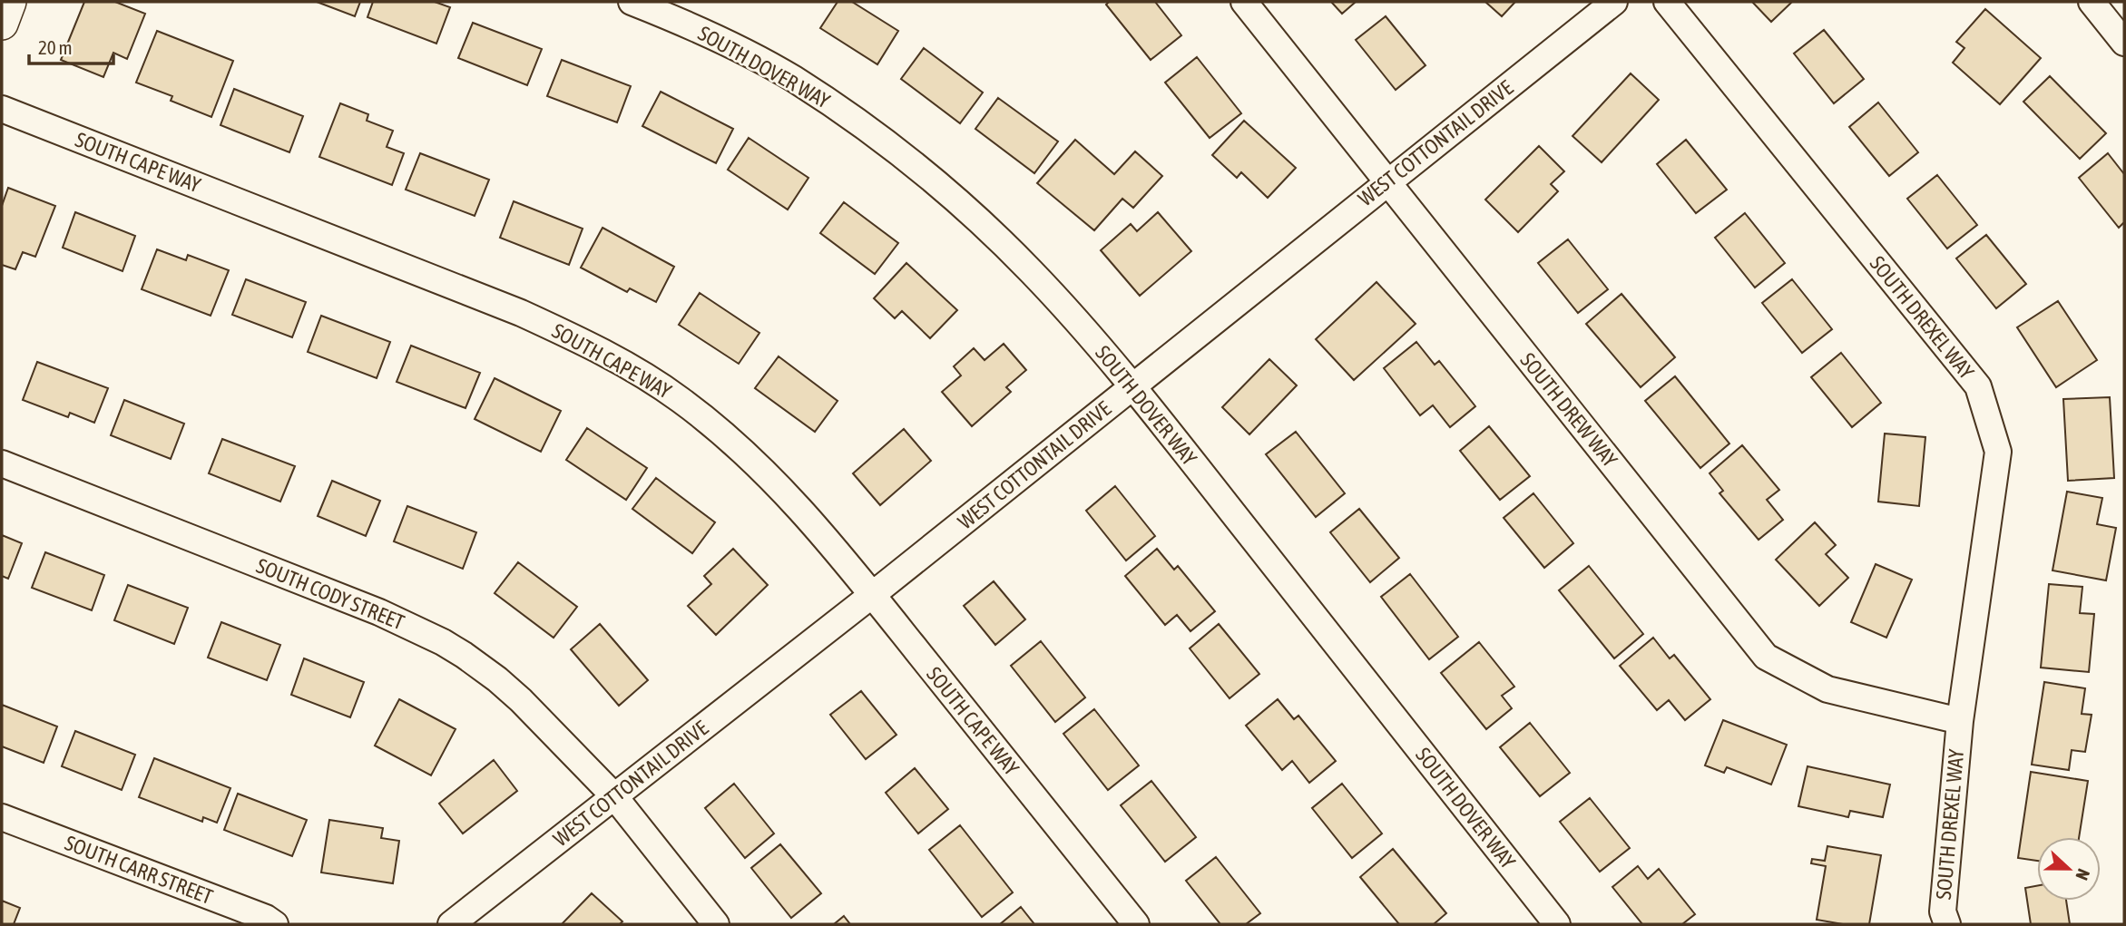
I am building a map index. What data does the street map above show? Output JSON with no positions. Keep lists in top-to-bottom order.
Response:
{
  "streets": {
    "street": [
      "SOUTH DOVER WAY",
      "WEST COTTONTAIL DRIVE",
      "SOUTH CAPE WAY",
      "SOUTH DREXEL WAY",
      "SOUTH DREW WAY",
      "SOUTH CODY STREET",
      "SOUTH CARR STREET"
    ]
  },
  "crossings": [
    ["SOUTH DOVER WAY", "WEST COTTONTAIL DRIVE"],
    ["WEST COTTONTAIL DRIVE", "SOUTH CAPE WAY"],
    ["WEST COTTONTAIL DRIVE", "SOUTH DREW WAY"],
    ["WEST COTTONTAIL DRIVE", "SOUTH CODY STREET"],
    ["SOUTH DREXEL WAY", "SOUTH DREW WAY"]
  ],
  "scale_bar": "20 m",
  "north": "right"
}
